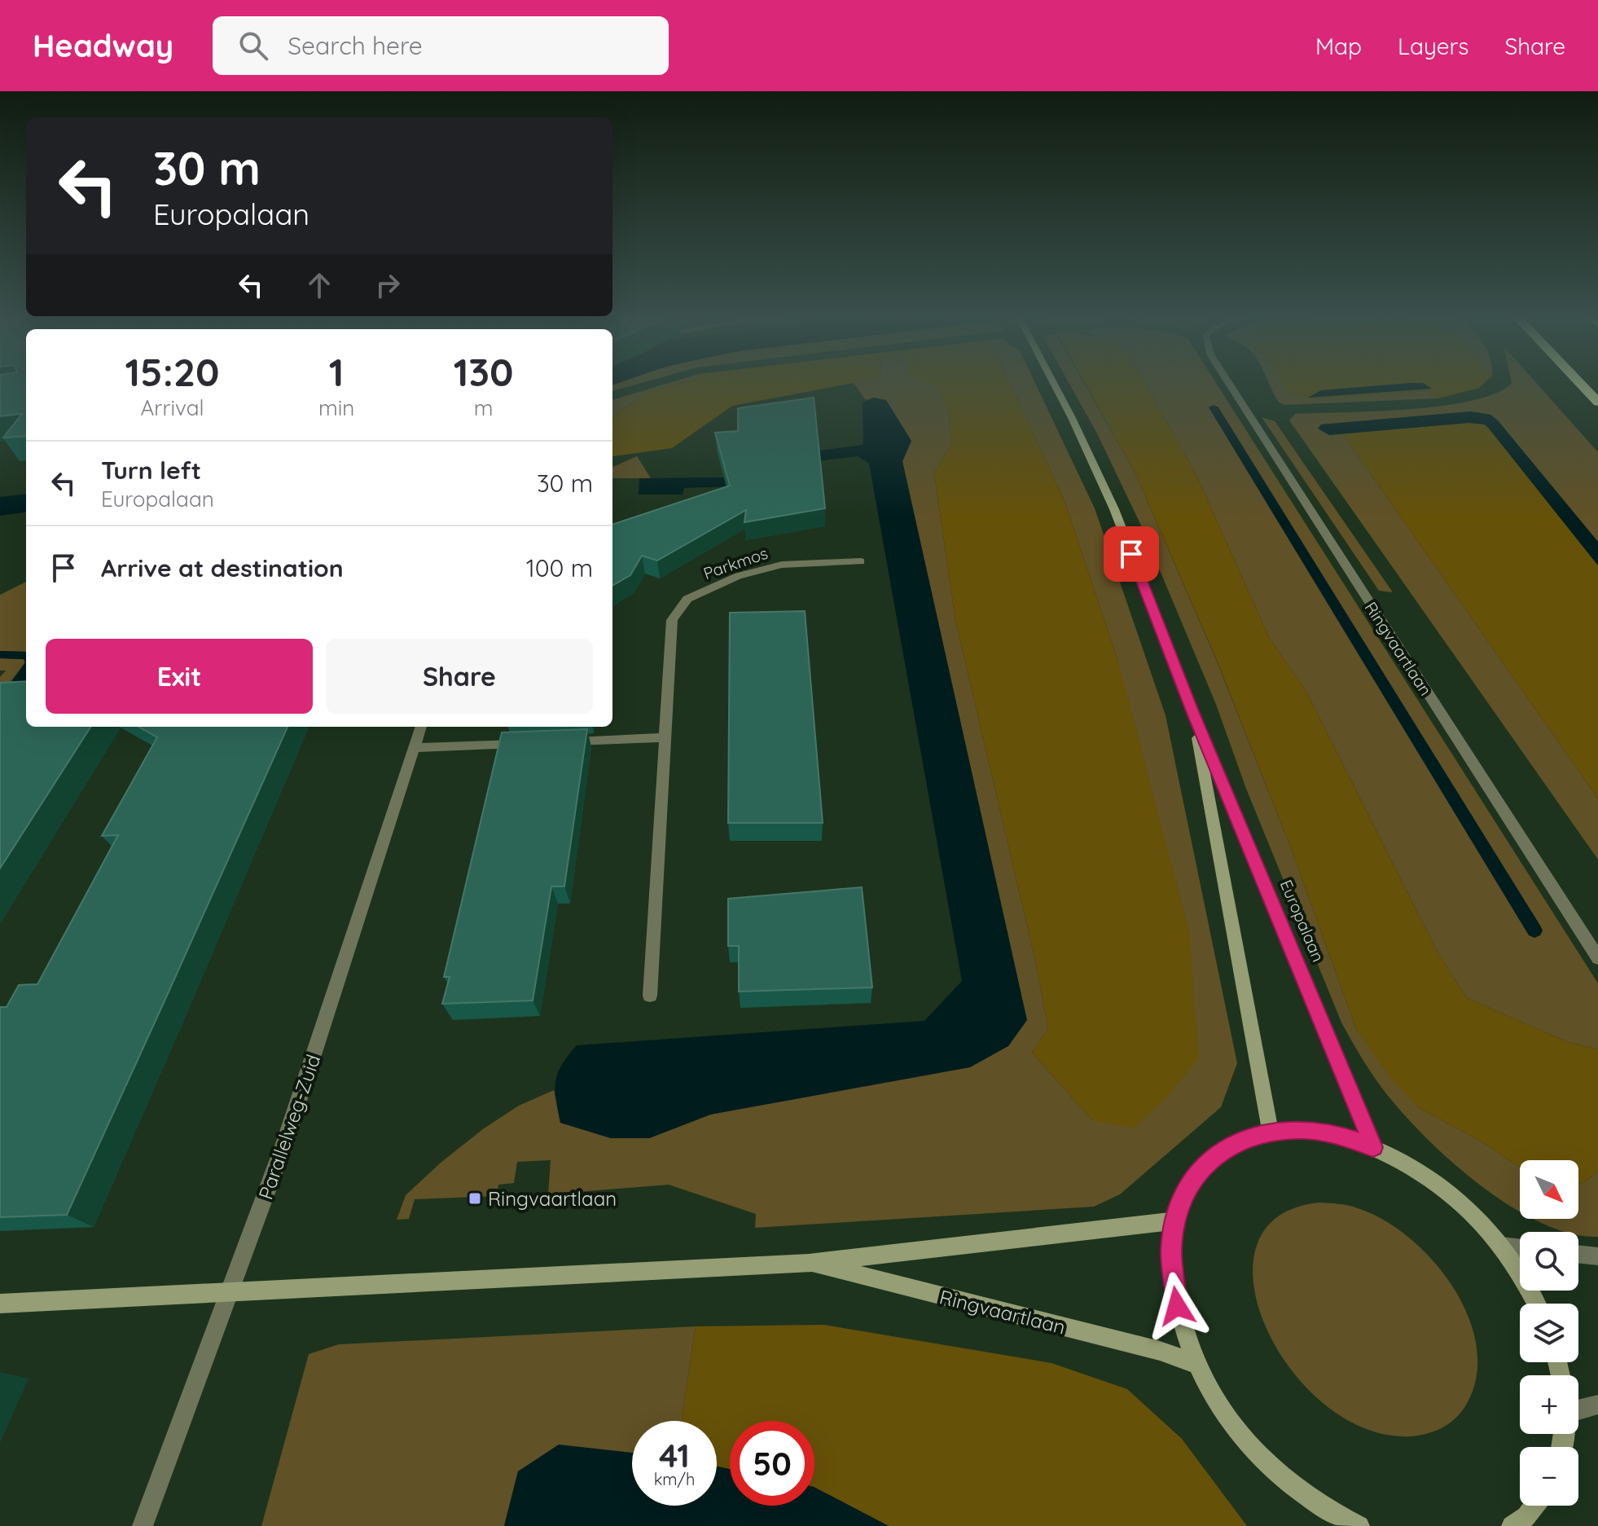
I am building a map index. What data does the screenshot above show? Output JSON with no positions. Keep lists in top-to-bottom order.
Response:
{
  "streets": {
    "main road": ["Ringvaartlaan", "Europalaan"],
    "street": ["Parkmos", "Parallelweg-Zuid"]
  },
  "crossings": [
    ["Ringvaartlaan", "Parallelweg-Zuid"]
  ],
  "places": {
    "transit": ["Ringvaartlaan"]
  },
  "north": "bottom right",
  "page": {
    "header": "Headway",
    "search": "Search here",
    "nav": ["Map", "Layers", "Share"],
    "turn": ["30 m", "Europalaan"],
    "eta": [
      "15:20",
      "Arrival",
      "1",
      "min",
      "130",
      "m"
    ],
    "list": [
      {
        "name": "Turn left",
        "note": "Europalaan",
        "value": "30 m"
      },
      {
        "name": "Arrive at destination",
        "value": "100 m"
      }
    ],
    "buttons": ["Exit", "Share"],
    "map_buttons": ["+", "−"],
    "speed": "41 km/h",
    "limit": "50"
  }
}
